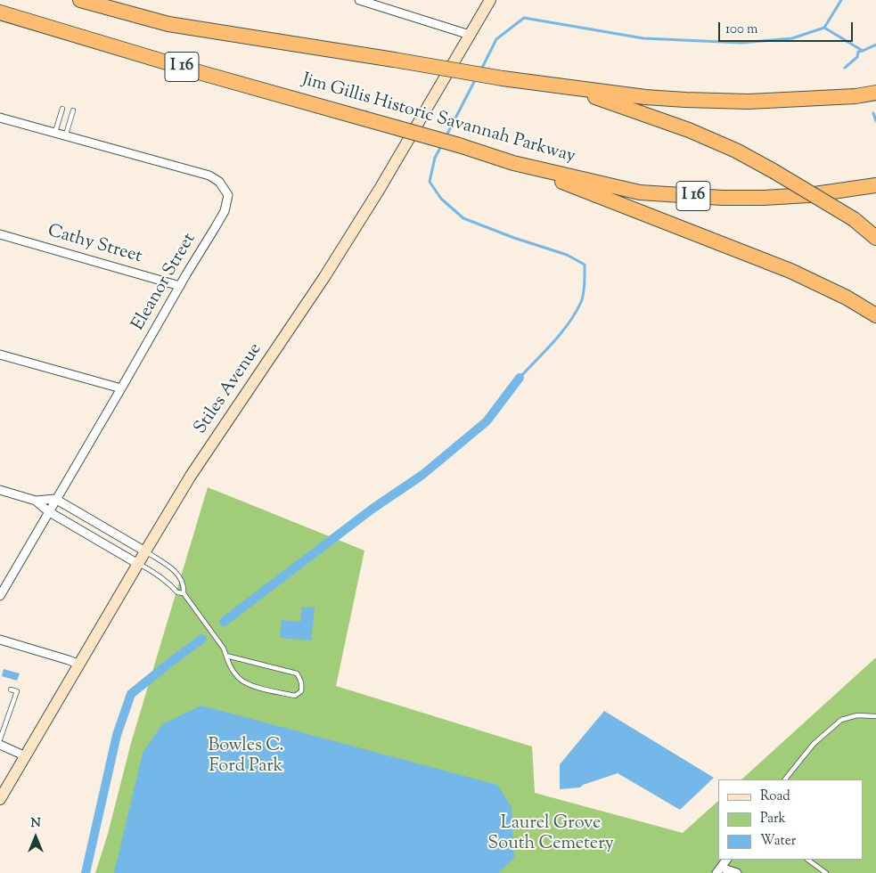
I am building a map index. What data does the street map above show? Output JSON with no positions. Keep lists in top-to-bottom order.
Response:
{
  "streets": {
    "highway": ["I 16", "Jim Gillis Historic Savannah Parkway"],
    "street": ["Cathy Street", "Eleanor Street", "Stiles Avenue"]
  },
  "crossings": [
    ["Cathy Street", "Eleanor Street"]
  ],
  "parks": ["Bowles C. Ford Park", "Laurel Grove South Cemetery"],
  "legend": ["Road", "Park", "Water"],
  "scale_bar": "100 m",
  "north": "top"
}
